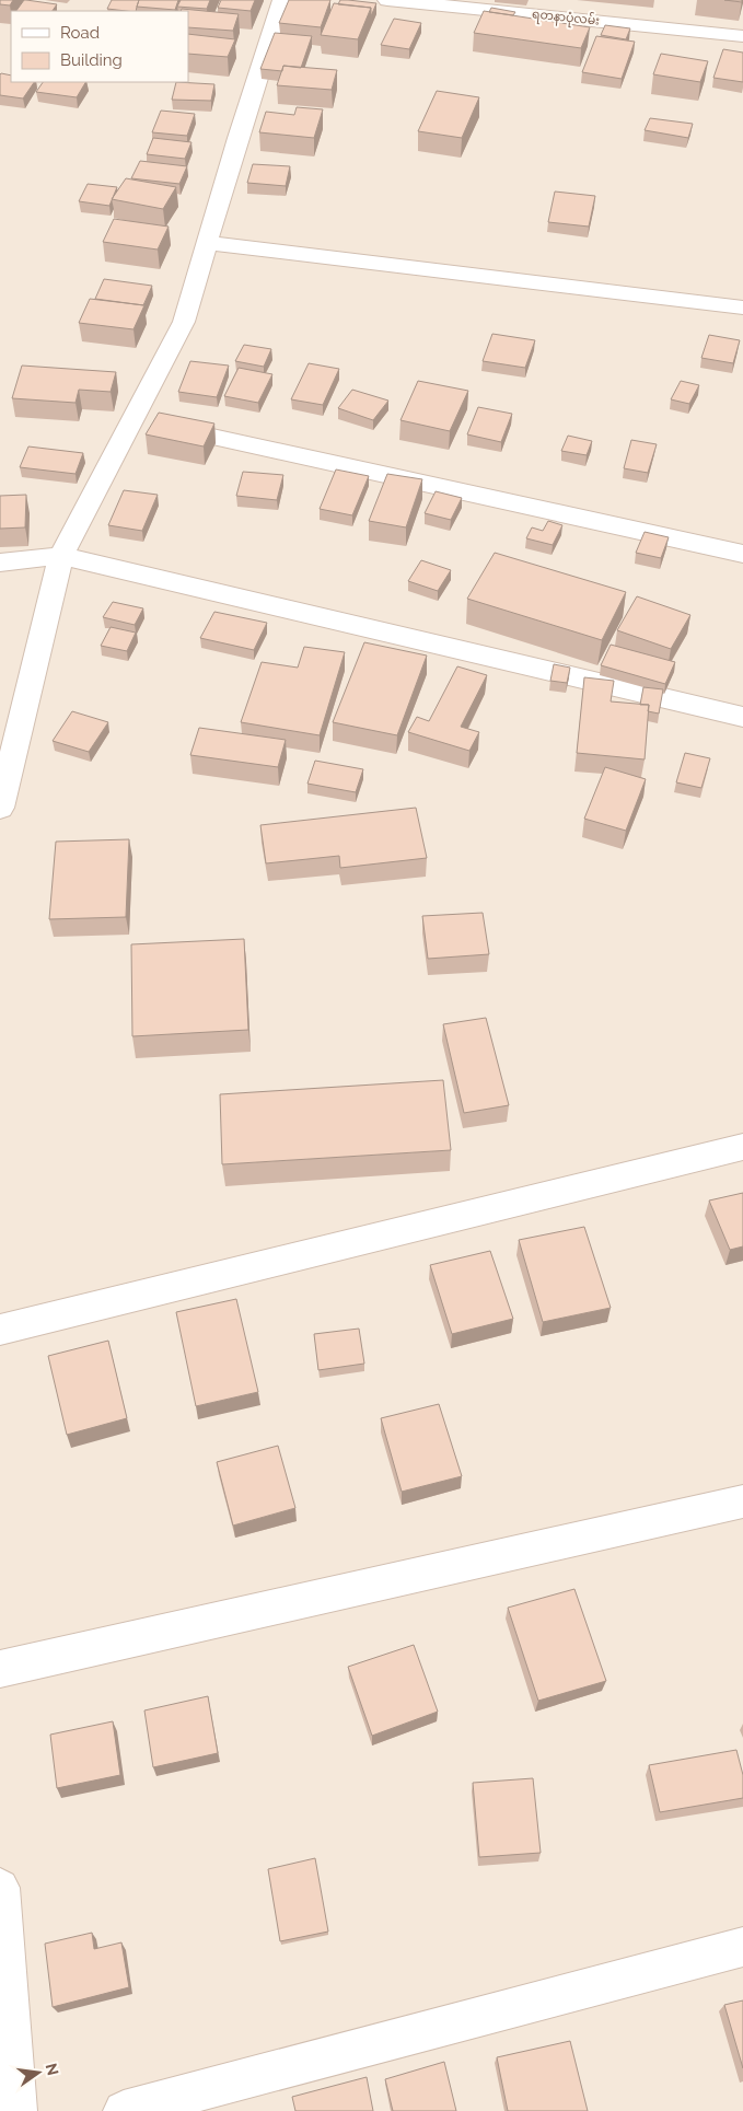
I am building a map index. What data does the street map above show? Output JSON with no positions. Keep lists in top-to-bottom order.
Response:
{
  "streets": {
    "street": ["ရတနာပုံလမ်း"]
  },
  "legend": ["Road", "Building"],
  "north": "right"
}
